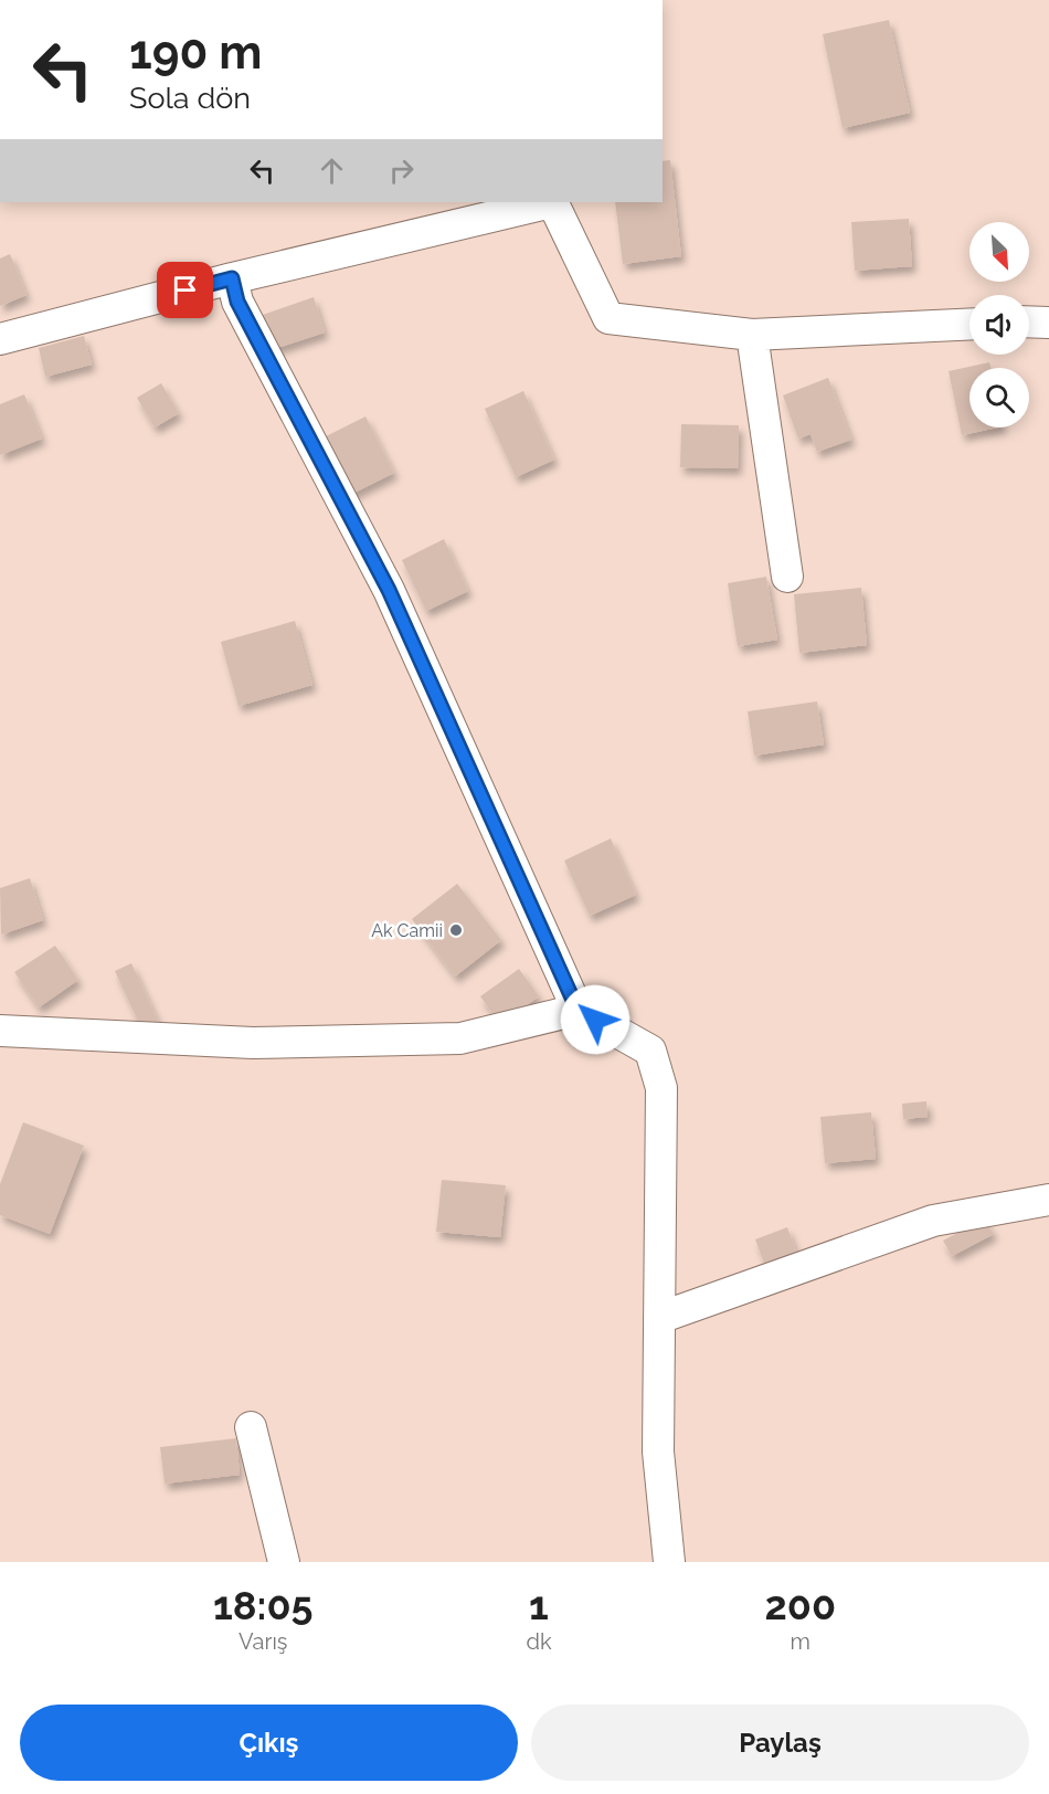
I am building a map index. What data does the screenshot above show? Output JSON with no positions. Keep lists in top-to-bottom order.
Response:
{
  "places": ["Ak Camii"],
  "north": "bottom right",
  "page": {
    "turn": ["190 m", "Sola dön"],
    "eta": [
      "18:05",
      "Varış",
      "1",
      "dk",
      "200",
      "m"
    ],
    "buttons": ["Çıkış", "Paylaş"]
  }
}
